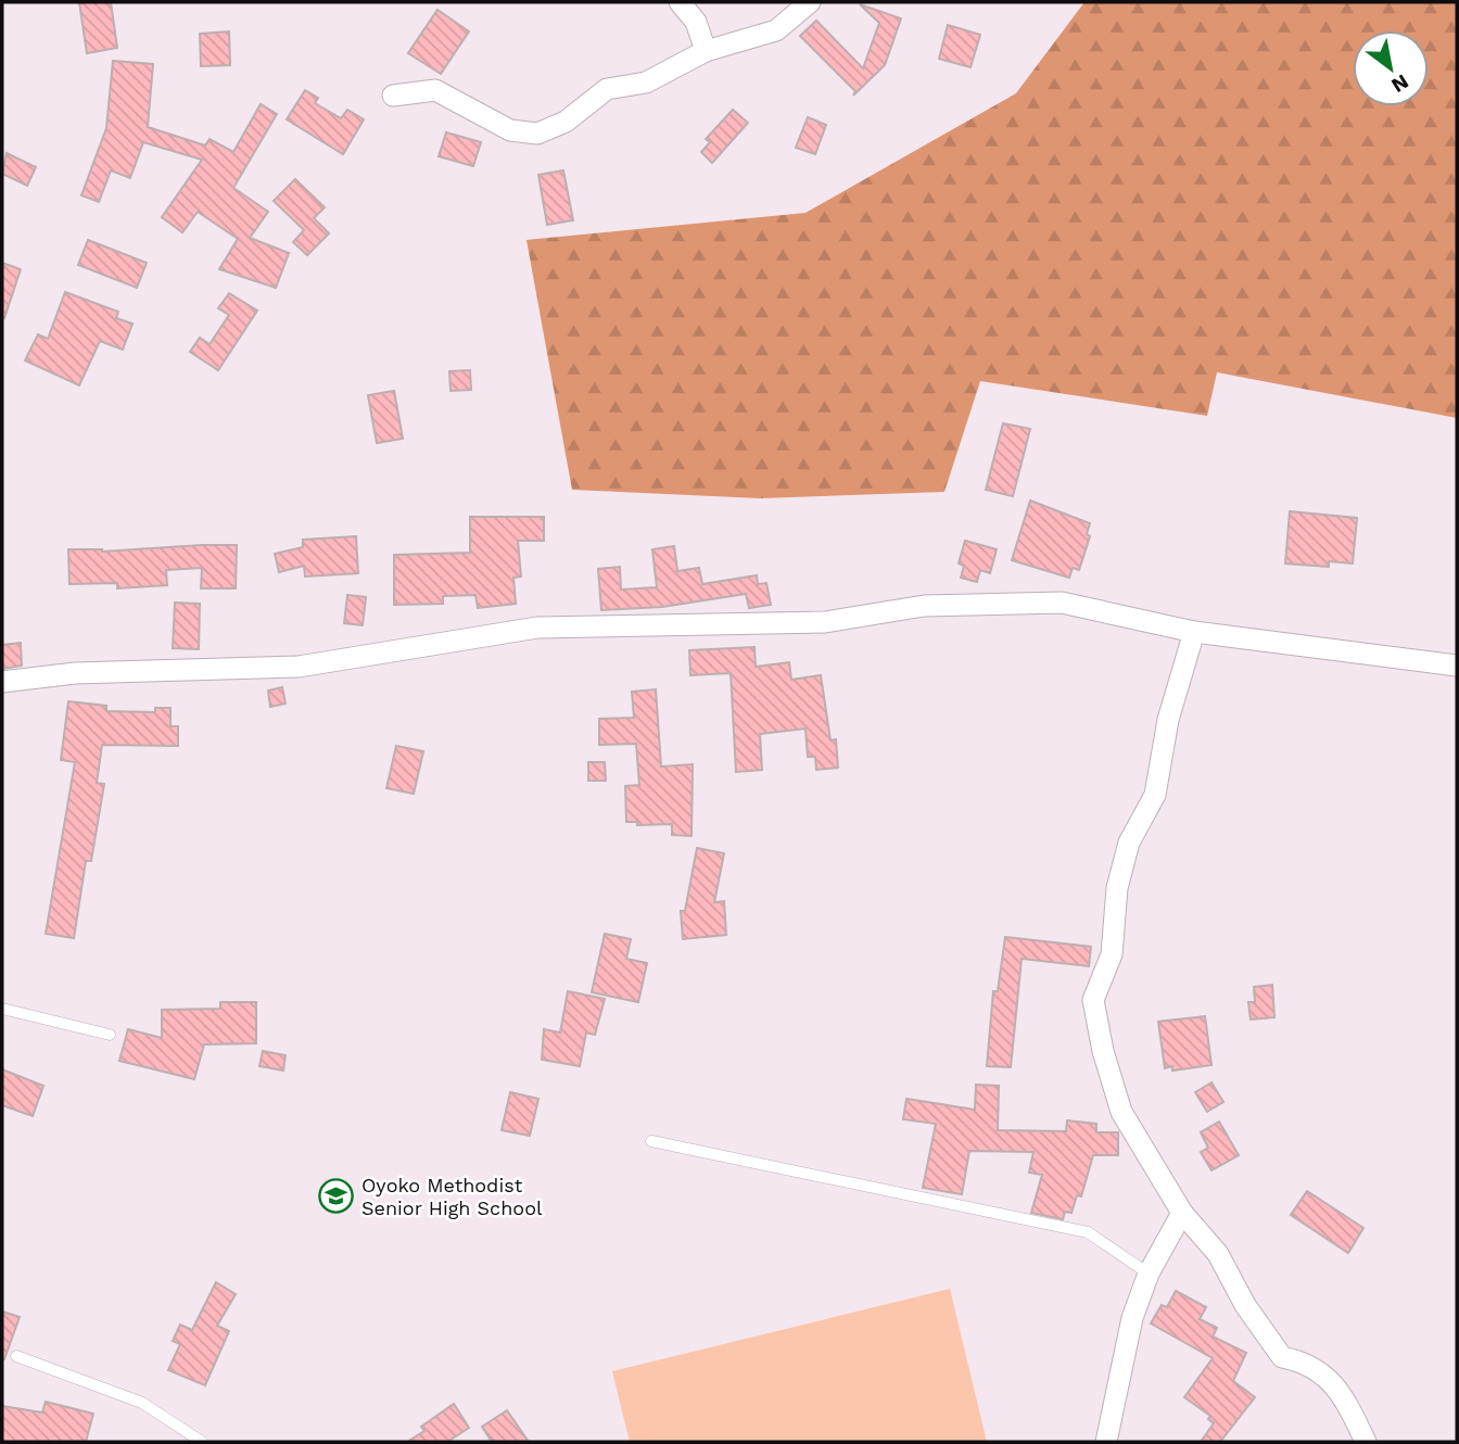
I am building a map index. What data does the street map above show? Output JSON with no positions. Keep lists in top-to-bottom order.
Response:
{
  "places": {
    "school or university": ["Oyoko Methodist Senior High School"]
  },
  "north": "bottom right"
}
